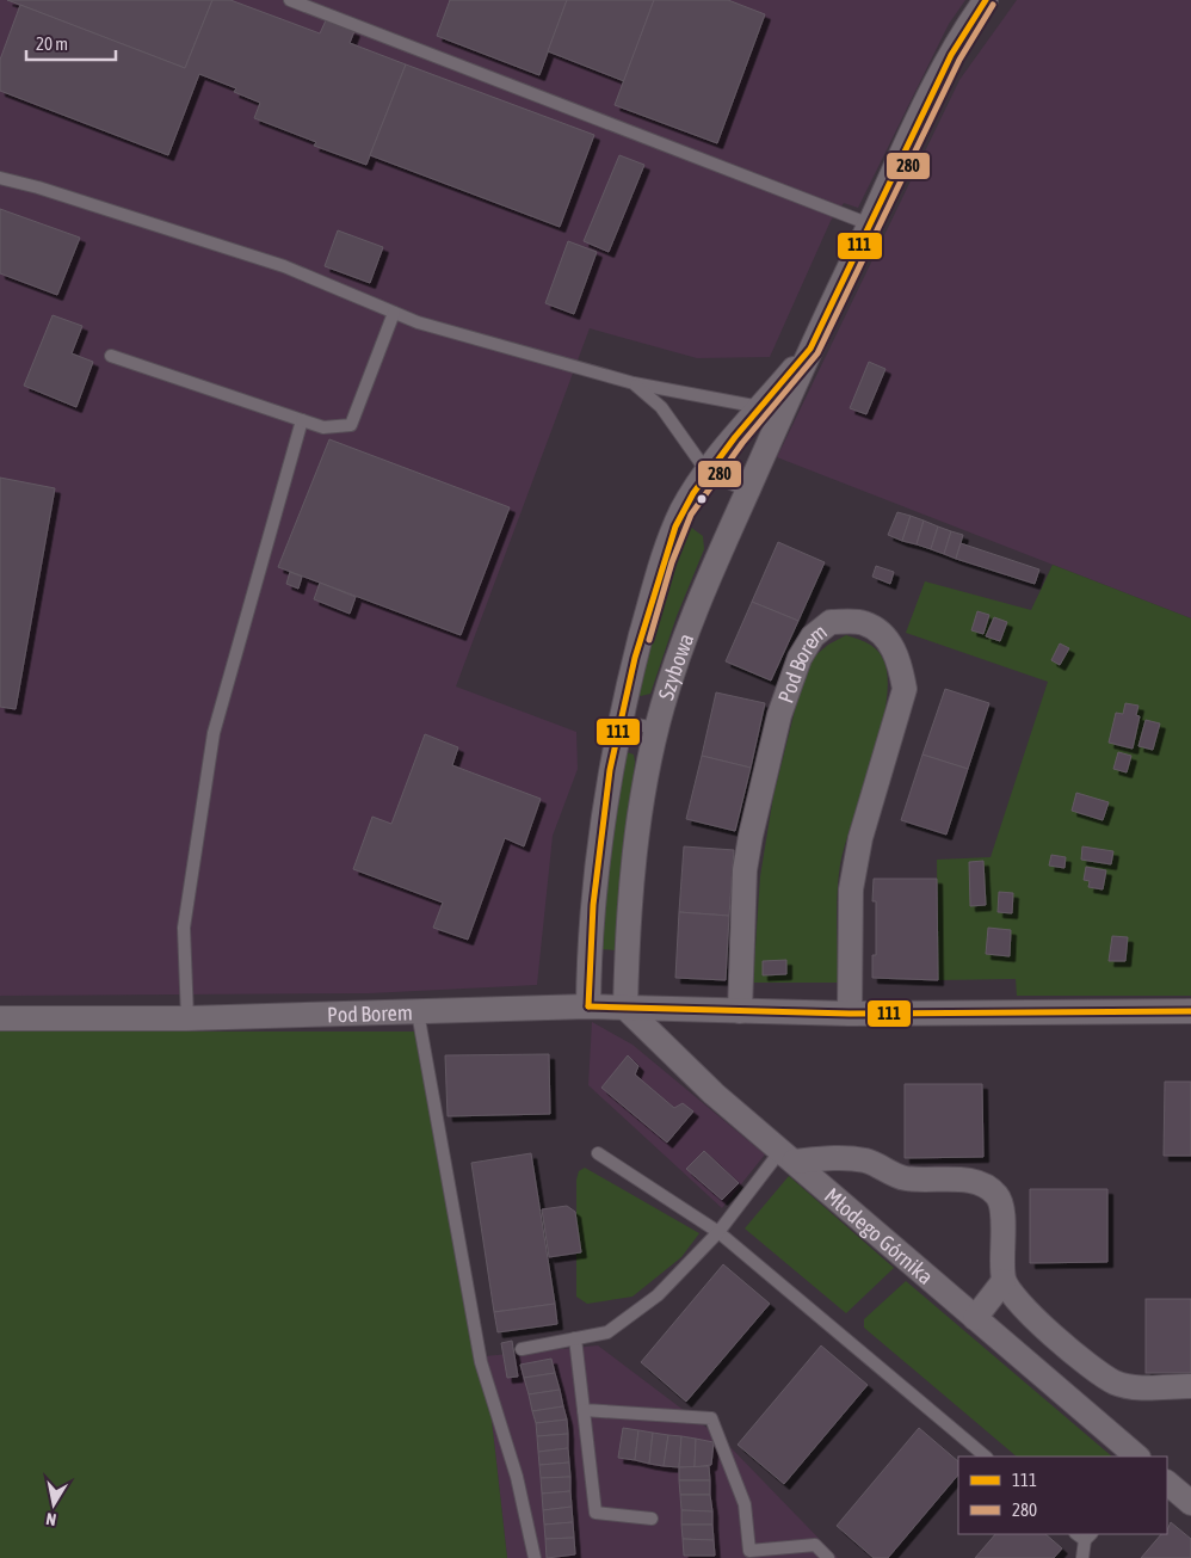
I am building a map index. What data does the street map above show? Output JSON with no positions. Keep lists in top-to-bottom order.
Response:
{
  "streets": {
    "street": ["Szybowa", "Pod Borem", "Młodego Górnika"]
  },
  "crossings": [
    ["Szybowa", "Pod Borem"],
    ["Szybowa", "Młodego Górnika"],
    ["Pod Borem", "Młodego Górnika"]
  ],
  "lines": ["transit line 111", "transit line 280"],
  "legend": ["111", "280"],
  "scale_bar": "20 m",
  "north": "bottom"
}
